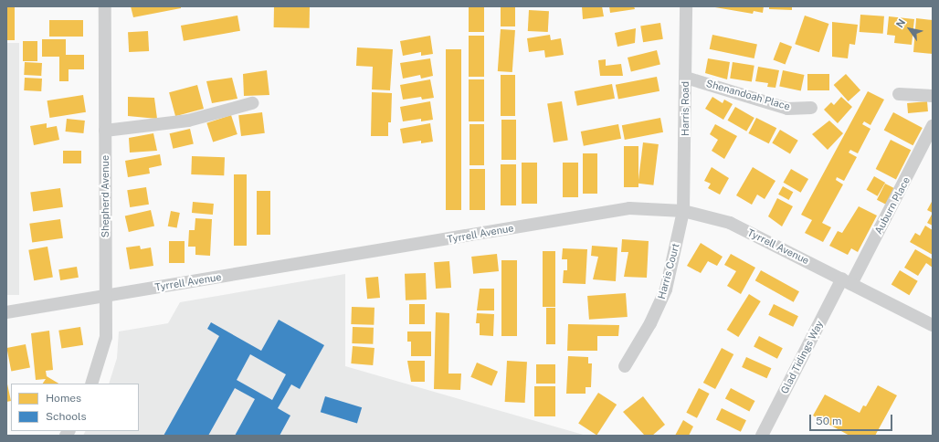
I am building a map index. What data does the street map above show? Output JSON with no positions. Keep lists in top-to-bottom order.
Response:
{
  "streets": {
    "street": [
      "Shenandoah Place",
      "Harris Road",
      "Shepherd Avenue",
      "Auburn Place",
      "Tyrrell Avenue",
      "Harris Court",
      "Glad Tidings Way"
    ]
  },
  "crossings": [
    ["Shenandoah Place", "Harris Road"],
    ["Harris Road", "Tyrrell Avenue"],
    ["Harris Road", "Harris Court"],
    ["Shepherd Avenue", "Tyrrell Avenue"],
    ["Auburn Place", "Tyrrell Avenue"],
    ["Auburn Place", "Glad Tidings Way"],
    ["Tyrrell Avenue", "Harris Court"],
    ["Tyrrell Avenue", "Glad Tidings Way"]
  ],
  "legend": ["Homes", "Schools"],
  "scale_bar": "50 m",
  "north": "top left"
}
